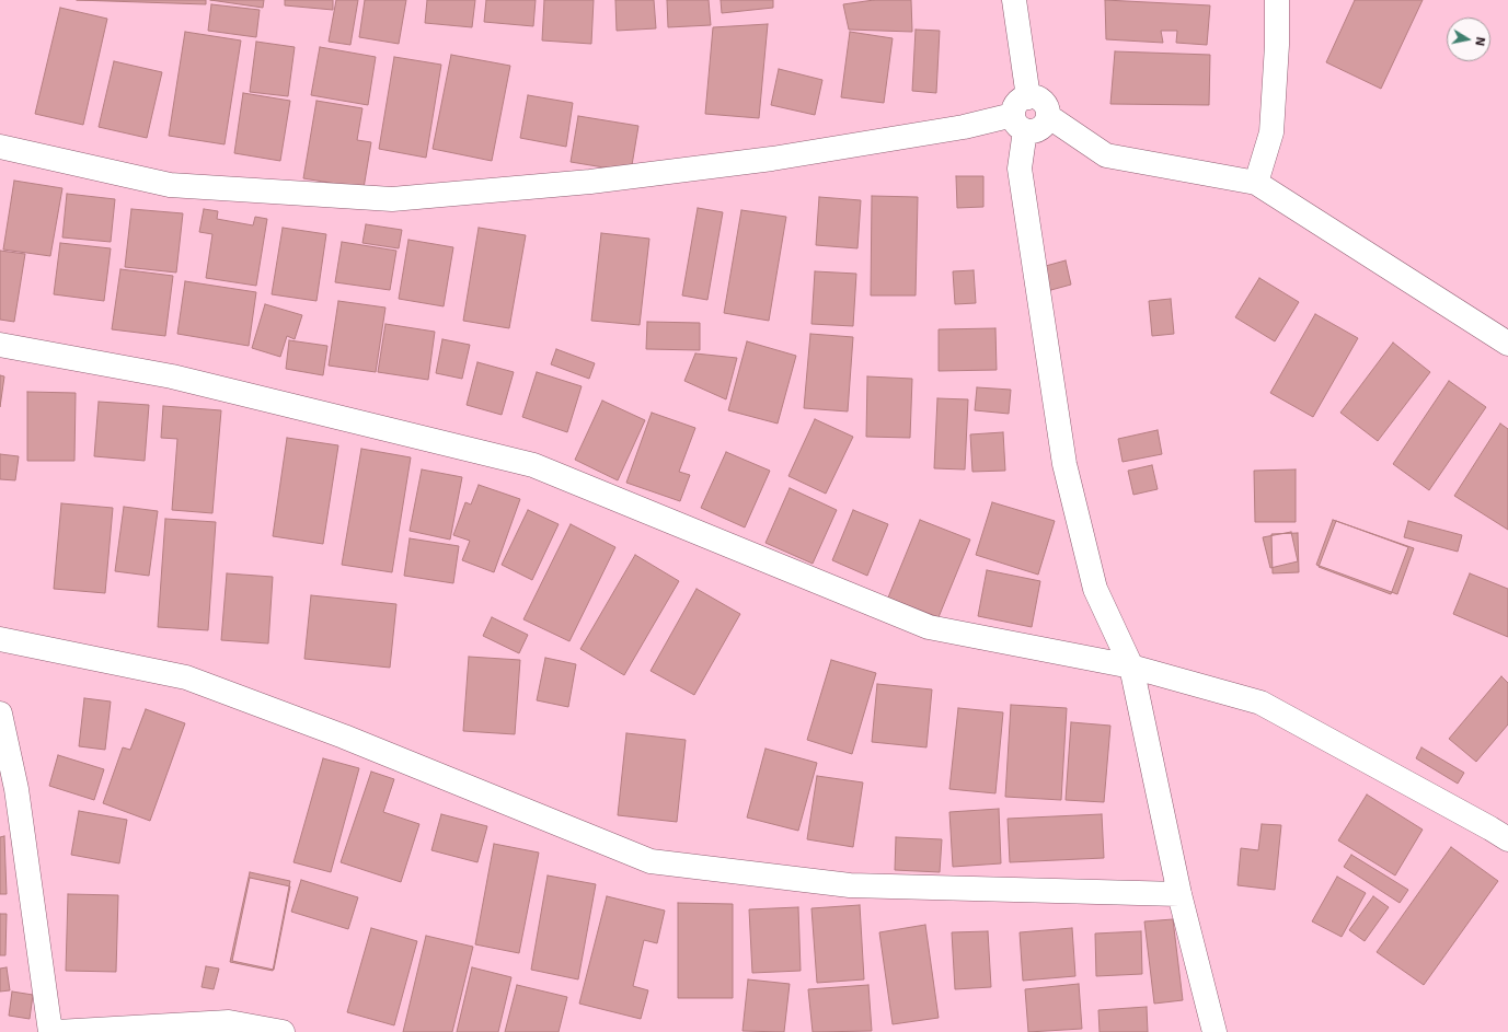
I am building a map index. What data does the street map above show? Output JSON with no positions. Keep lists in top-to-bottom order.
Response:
{
  "north": "right"
}
